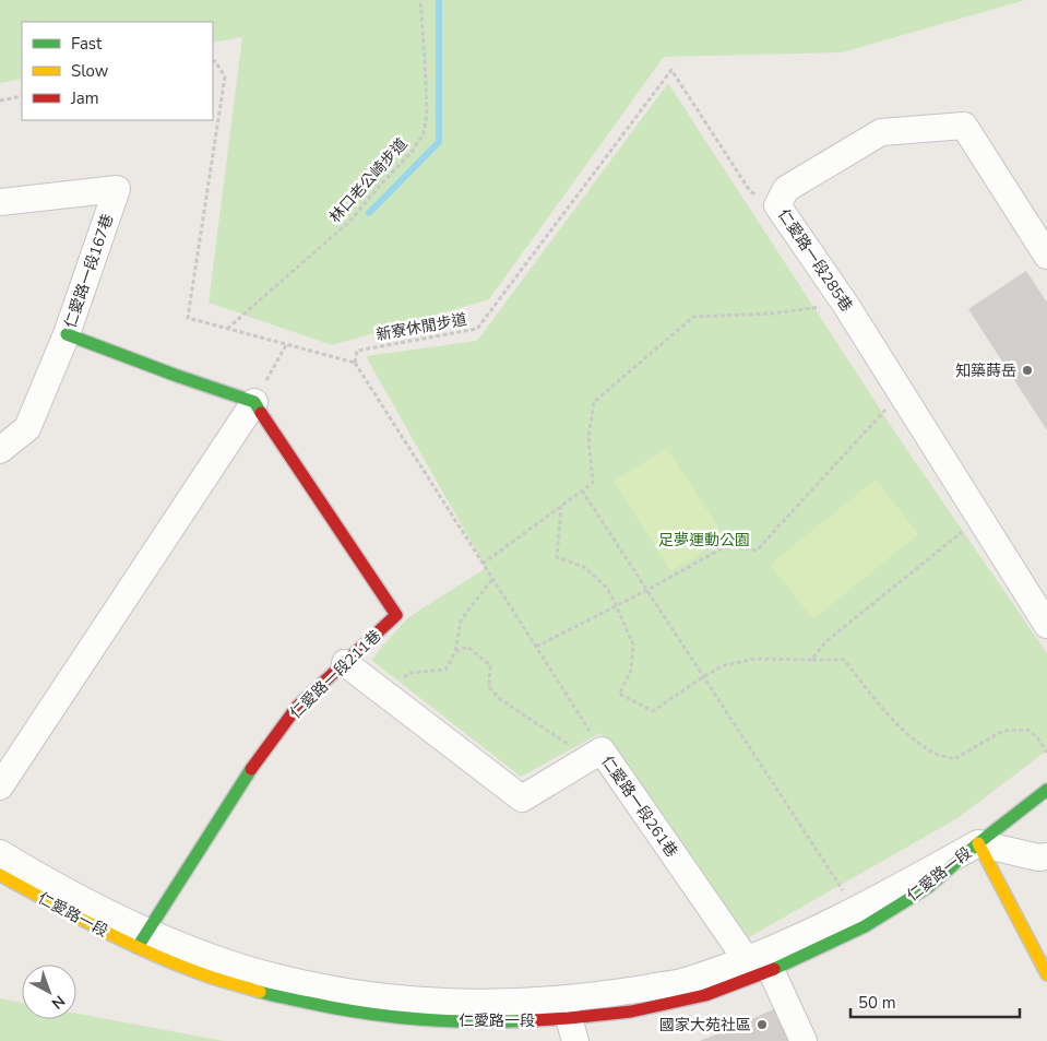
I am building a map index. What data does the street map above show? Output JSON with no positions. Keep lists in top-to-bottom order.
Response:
{
  "streets": {
    "street": [
      "仁愛路一段285巷",
      "仁愛路一段167巷",
      "仁愛路一段211巷",
      "仁愛路一段261巷",
      "仁愛路一段"
    ],
    "path": ["林口老公崎步道", "新寮休閒步道"]
  },
  "crossings": [
    ["仁愛路一段285巷", "新寮休閒步道"],
    ["仁愛路一段211巷", "仁愛路一段261巷"],
    ["仁愛路一段211巷", "仁愛路一段"],
    ["仁愛路一段261巷", "仁愛路一段"]
  ],
  "parks": ["足夢運動公園"],
  "places": ["知築蒔岳", "國家大苑社區"],
  "legend": ["Fast", "Slow", "Jam"],
  "scale_bar": "50 m",
  "north": "bottom right"
}
